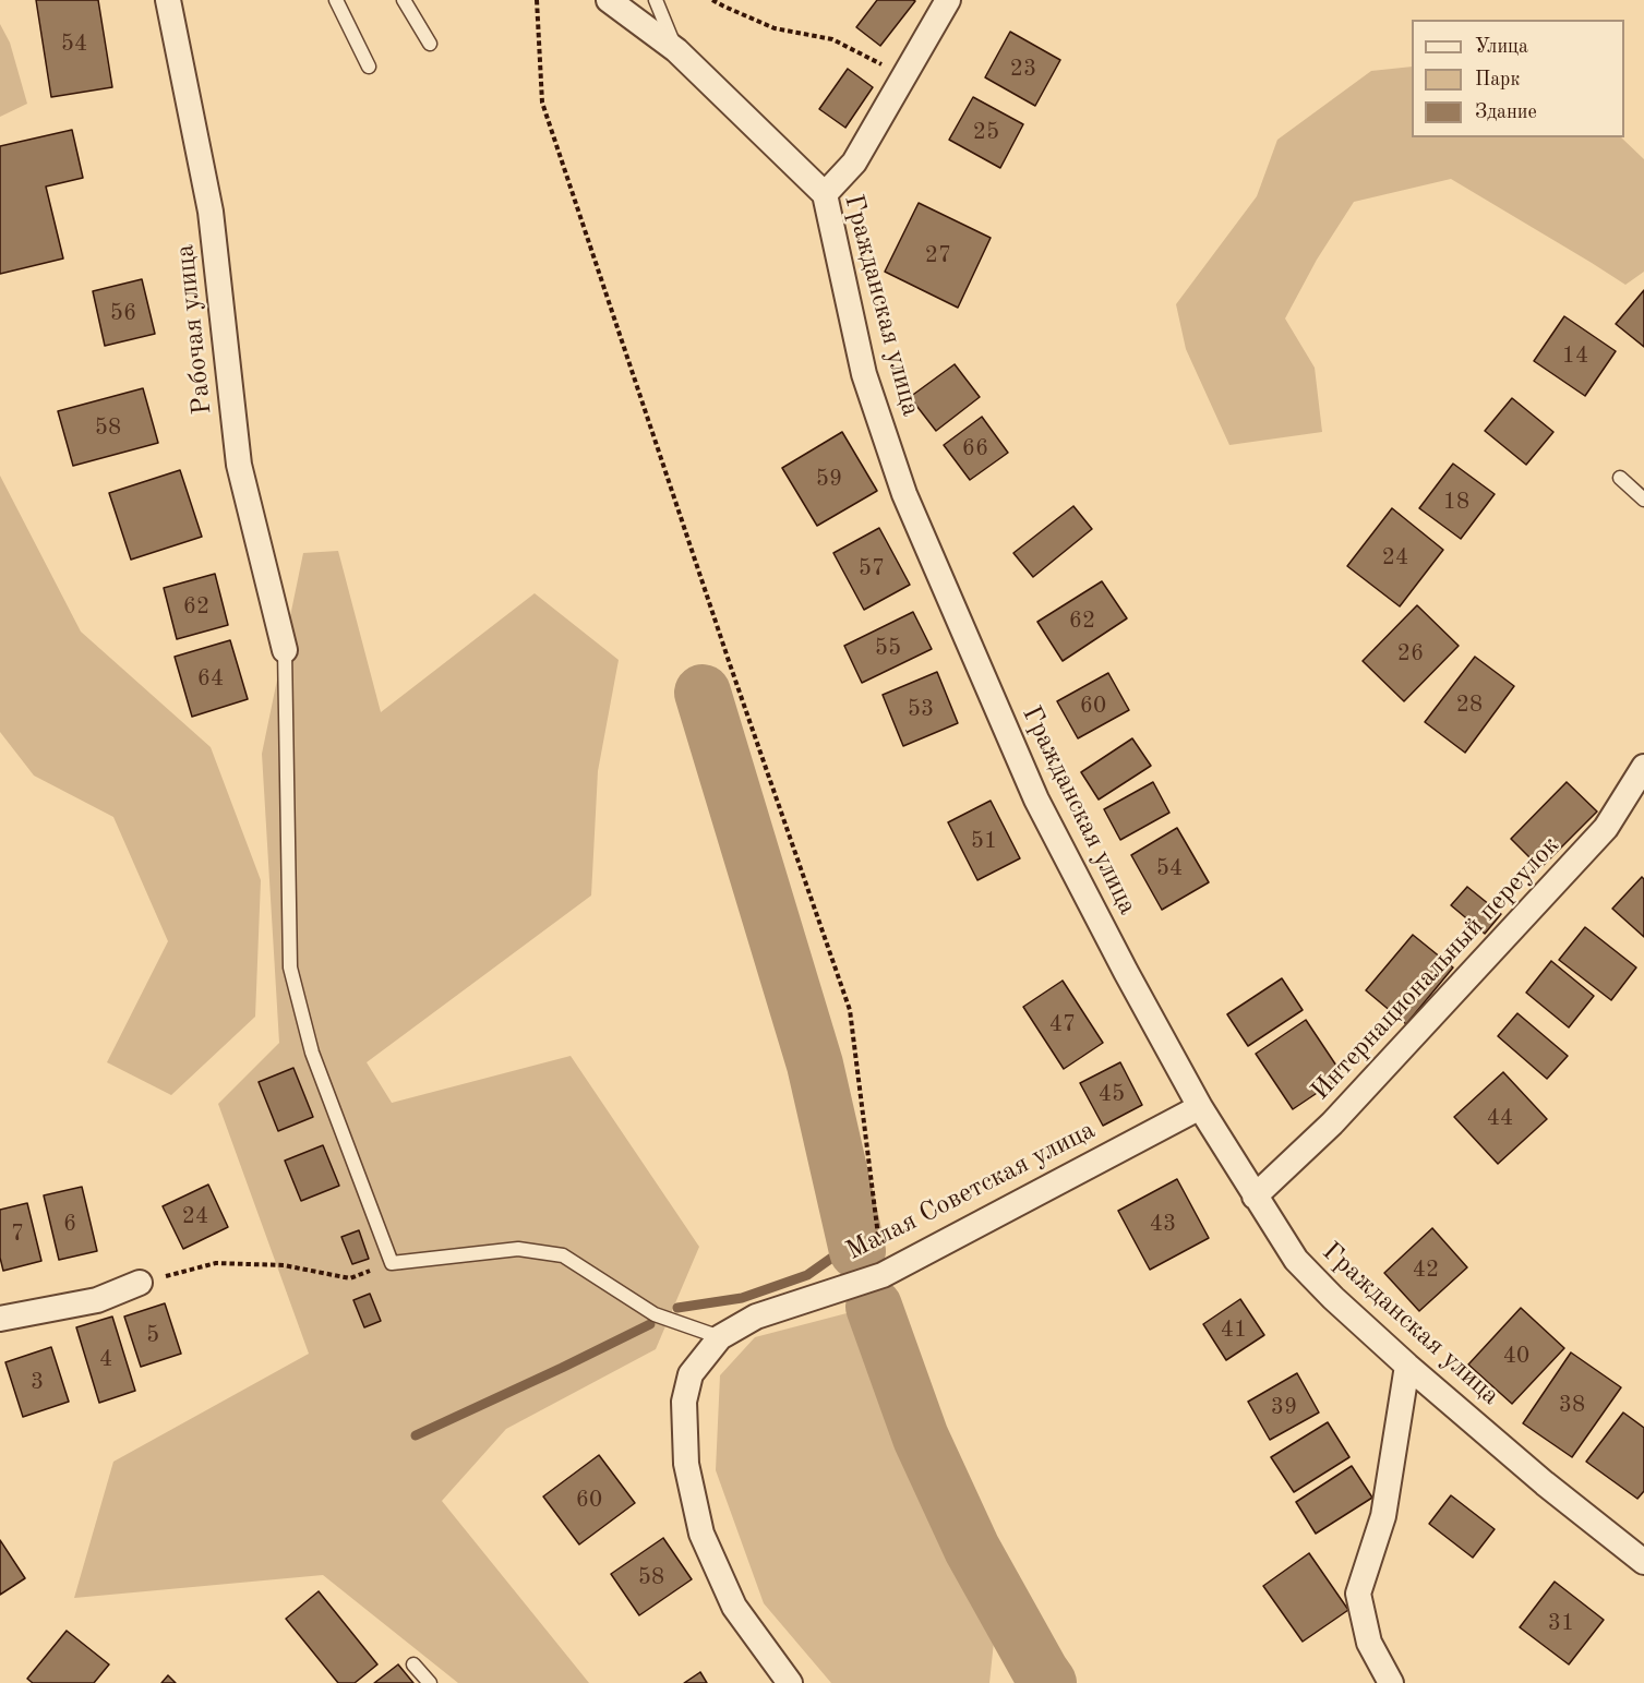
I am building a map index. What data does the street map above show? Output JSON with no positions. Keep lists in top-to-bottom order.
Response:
{
  "streets": {
    "street": [
      "Гражданская улица",
      "Рабочая улица",
      "Интернациональный переулок",
      "Малая Советская улица"
    ]
  },
  "crossings": [
    ["Гражданская улица", "Интернациональный переулок"],
    ["Гражданская улица", "Малая Советская улица"]
  ],
  "house_numbers": [
    "54",
    "23",
    "25",
    "27",
    "56",
    "14",
    "58",
    "66",
    "59",
    "18",
    "24",
    "57",
    "62",
    "62",
    "55",
    "26",
    "64",
    "28",
    "60",
    "53",
    "51",
    "54",
    "47",
    "45",
    "44",
    "24",
    "6",
    "43",
    "7",
    "42",
    "41",
    "5",
    "40",
    "4",
    "3",
    "38",
    "39",
    "60",
    "58",
    "31"
  ],
  "legend": ["Улица", "Парк", "Здание"]
}
